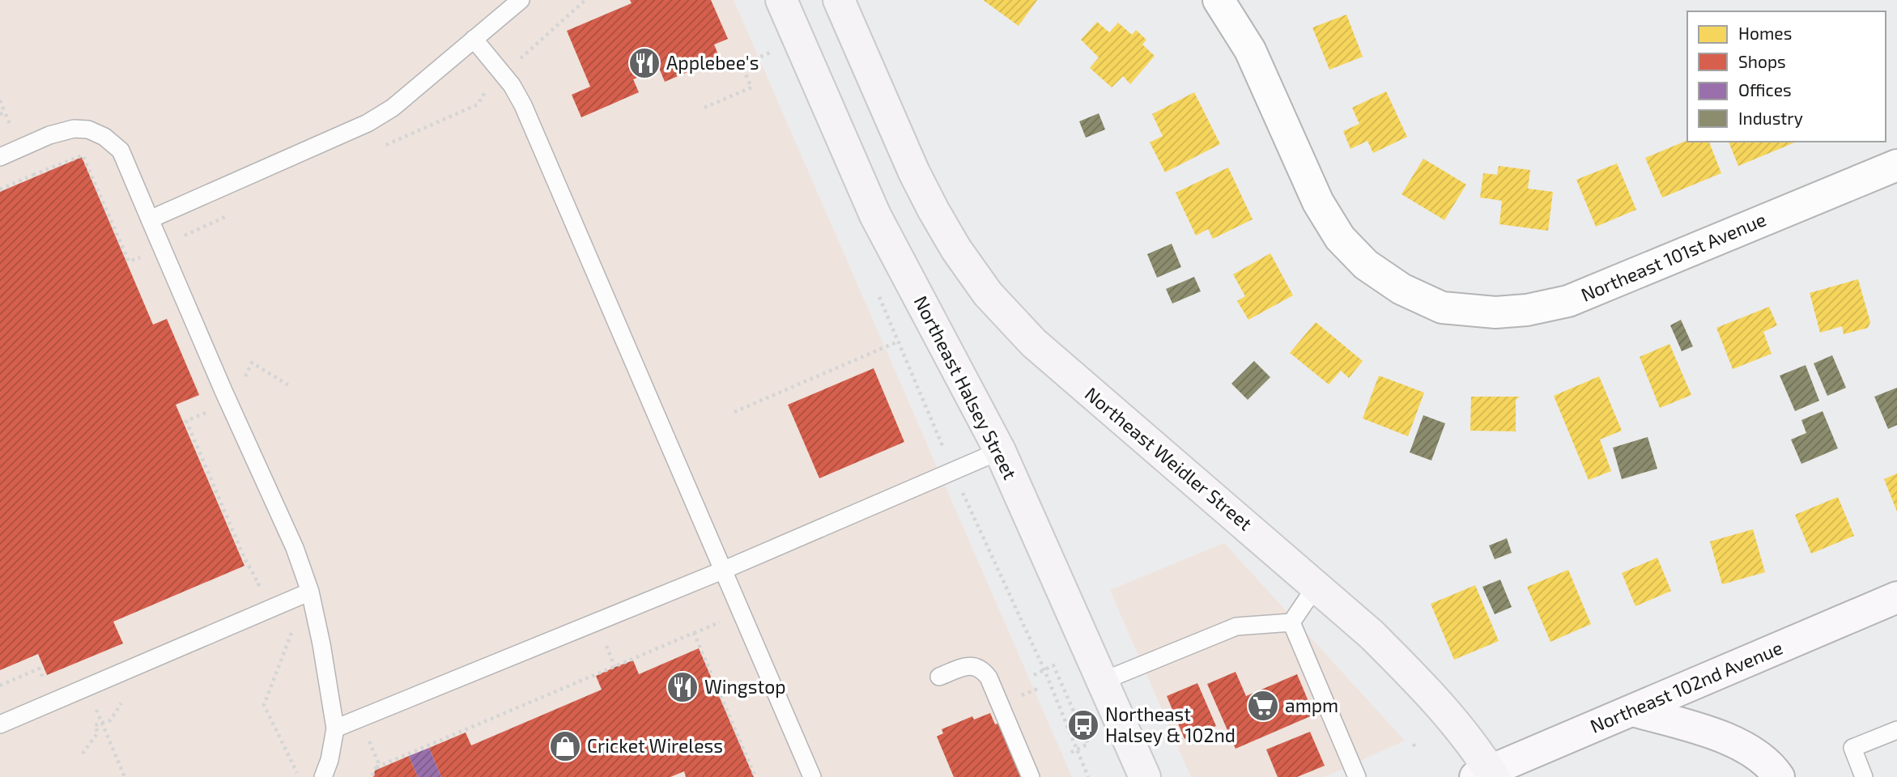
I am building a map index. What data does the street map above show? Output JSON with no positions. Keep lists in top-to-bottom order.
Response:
{
  "streets": {
    "main road": ["Northeast Halsey Street", "Northeast Weidler Street", "Northeast 102nd Avenue"],
    "street": ["Northeast 101st Avenue"]
  },
  "crossings": [
    ["Northeast Weidler Street", "Northeast 102nd Avenue"]
  ],
  "places": {
    "restaurant": ["Applebee's", "Wingstop"],
    "supermarket": ["ampm"],
    "bus stop": ["Northeast Halsey & 102nd"],
    "shop": ["Cricket Wireless"]
  },
  "legend": [
    "Homes",
    "Shops",
    "Offices",
    "Industry"
  ]
}
